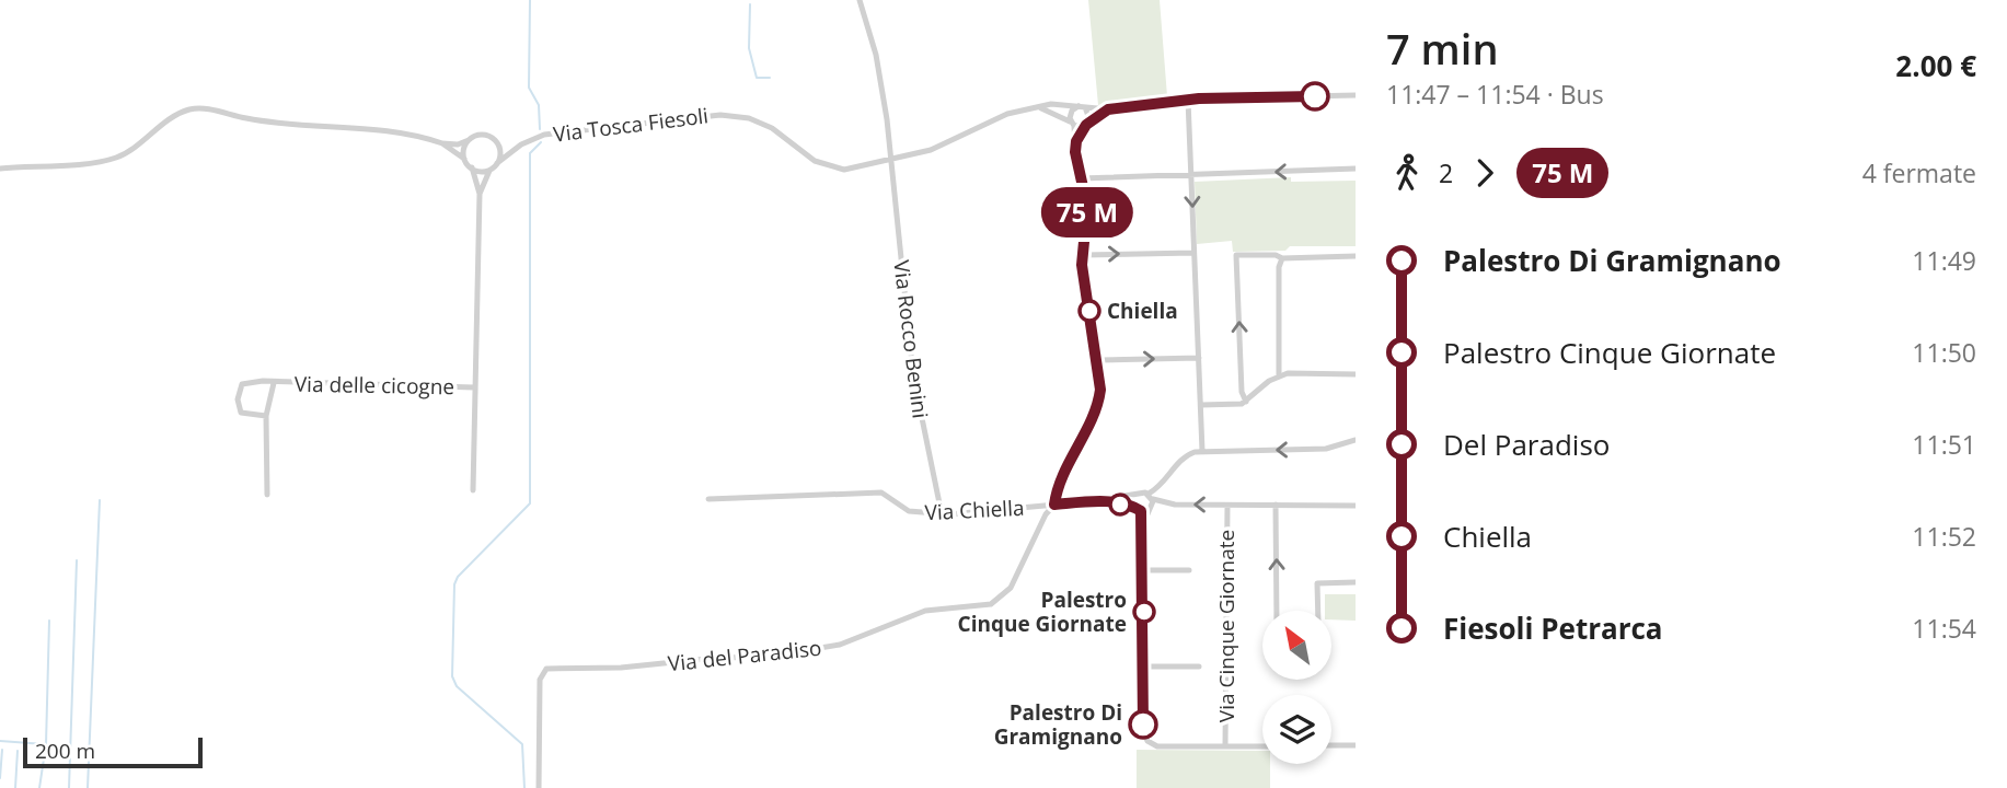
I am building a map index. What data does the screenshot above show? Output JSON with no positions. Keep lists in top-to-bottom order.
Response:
{
  "streets": {
    "street": [
      "Via Tosca Fiesoli",
      "Via Rocco Benini",
      "Via delle cicogne",
      "Via Chiella",
      "Via Cinque Giornate",
      "Via del Paradiso"
    ]
  },
  "crossings": [
    ["Via Tosca Fiesoli", "Via Rocco Benini"],
    ["Via Tosca Fiesoli", "Via delle cicogne"],
    ["Via Tosca Fiesoli", "Via Chiella"],
    ["Via Rocco Benini", "Via Chiella"],
    ["Via Chiella", "Via del Paradiso"]
  ],
  "places": ["Chiella", "Palestro Cinque Giornate", "Palestro Di Gramignano"],
  "scale_bar": "200 m",
  "north": "top left",
  "page": {
    "on_map": "75 M",
    "heading": ["7 min", "11:47 – 11:54 · Bus", "2.00 €"],
    "legs": ["2", "75 M", "4 fermate"],
    "list": [
      {
        "name": "Palestro Di Gramignano",
        "value": "11:49"
      },
      {
        "name": "Palestro Cinque Giornate",
        "value": "11:50"
      },
      {
        "name": "Del Paradiso",
        "value": "11:51"
      },
      {
        "name": "Chiella",
        "value": "11:52"
      },
      {
        "name": "Fiesoli Petrarca",
        "value": "11:54"
      }
    ],
    "scale": "200 m"
  }
}
